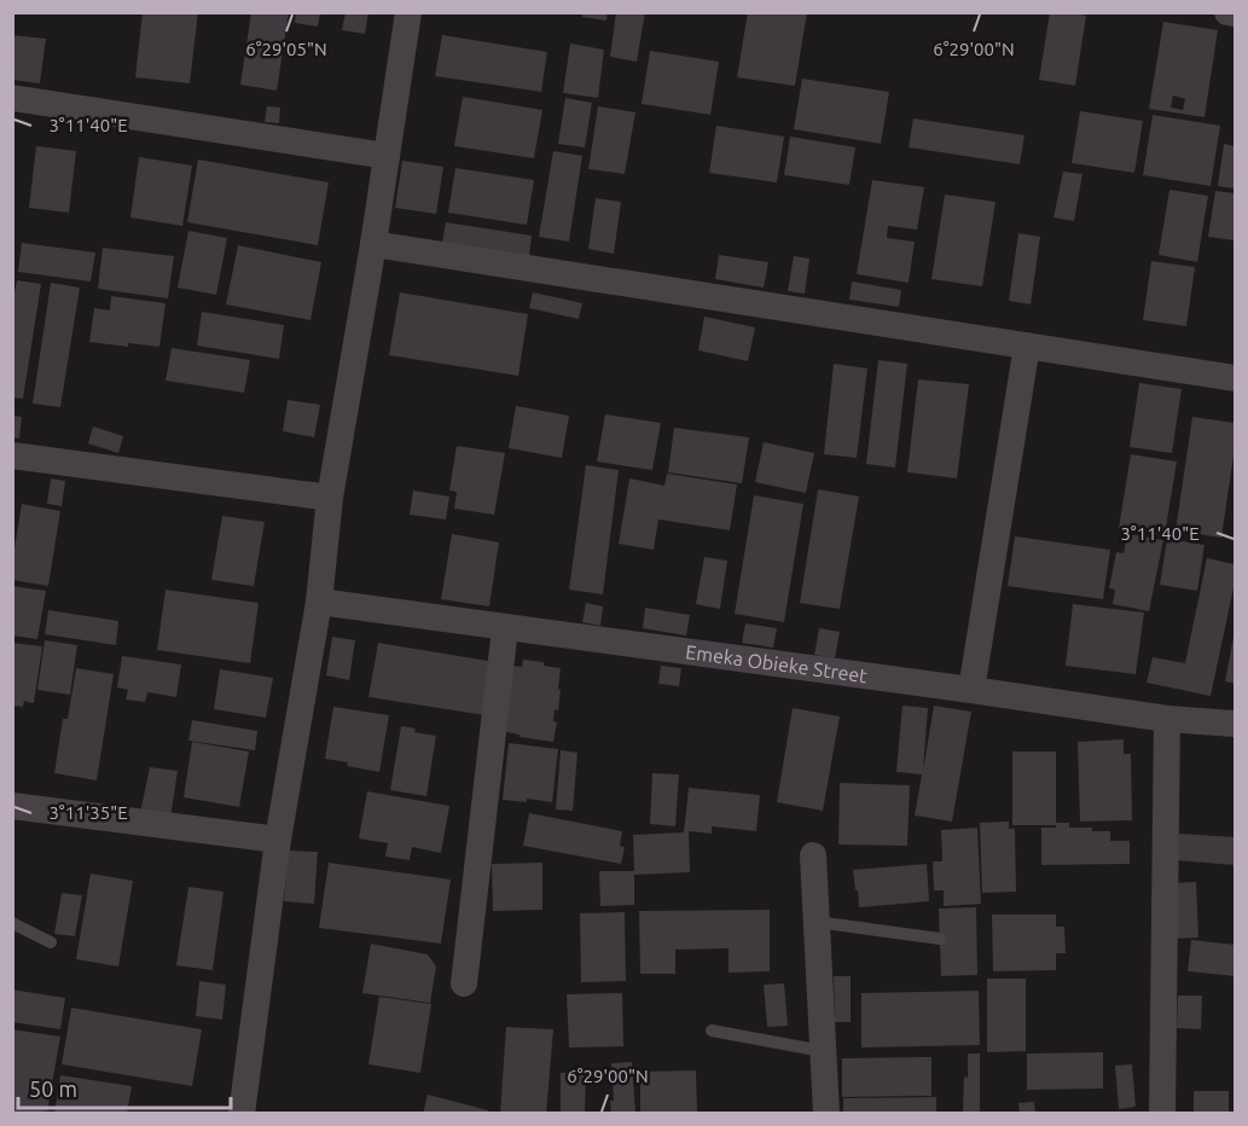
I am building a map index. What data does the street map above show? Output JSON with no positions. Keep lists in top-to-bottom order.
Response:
{
  "streets": {
    "street": ["Emeka Obieke Street"]
  },
  "scale_bar": "50 m",
  "coordinates": [
    "6°29'05\"N",
    "6°29'00\"N",
    "3°11'40\"E",
    "3°11'35\"E"
  ]
}
